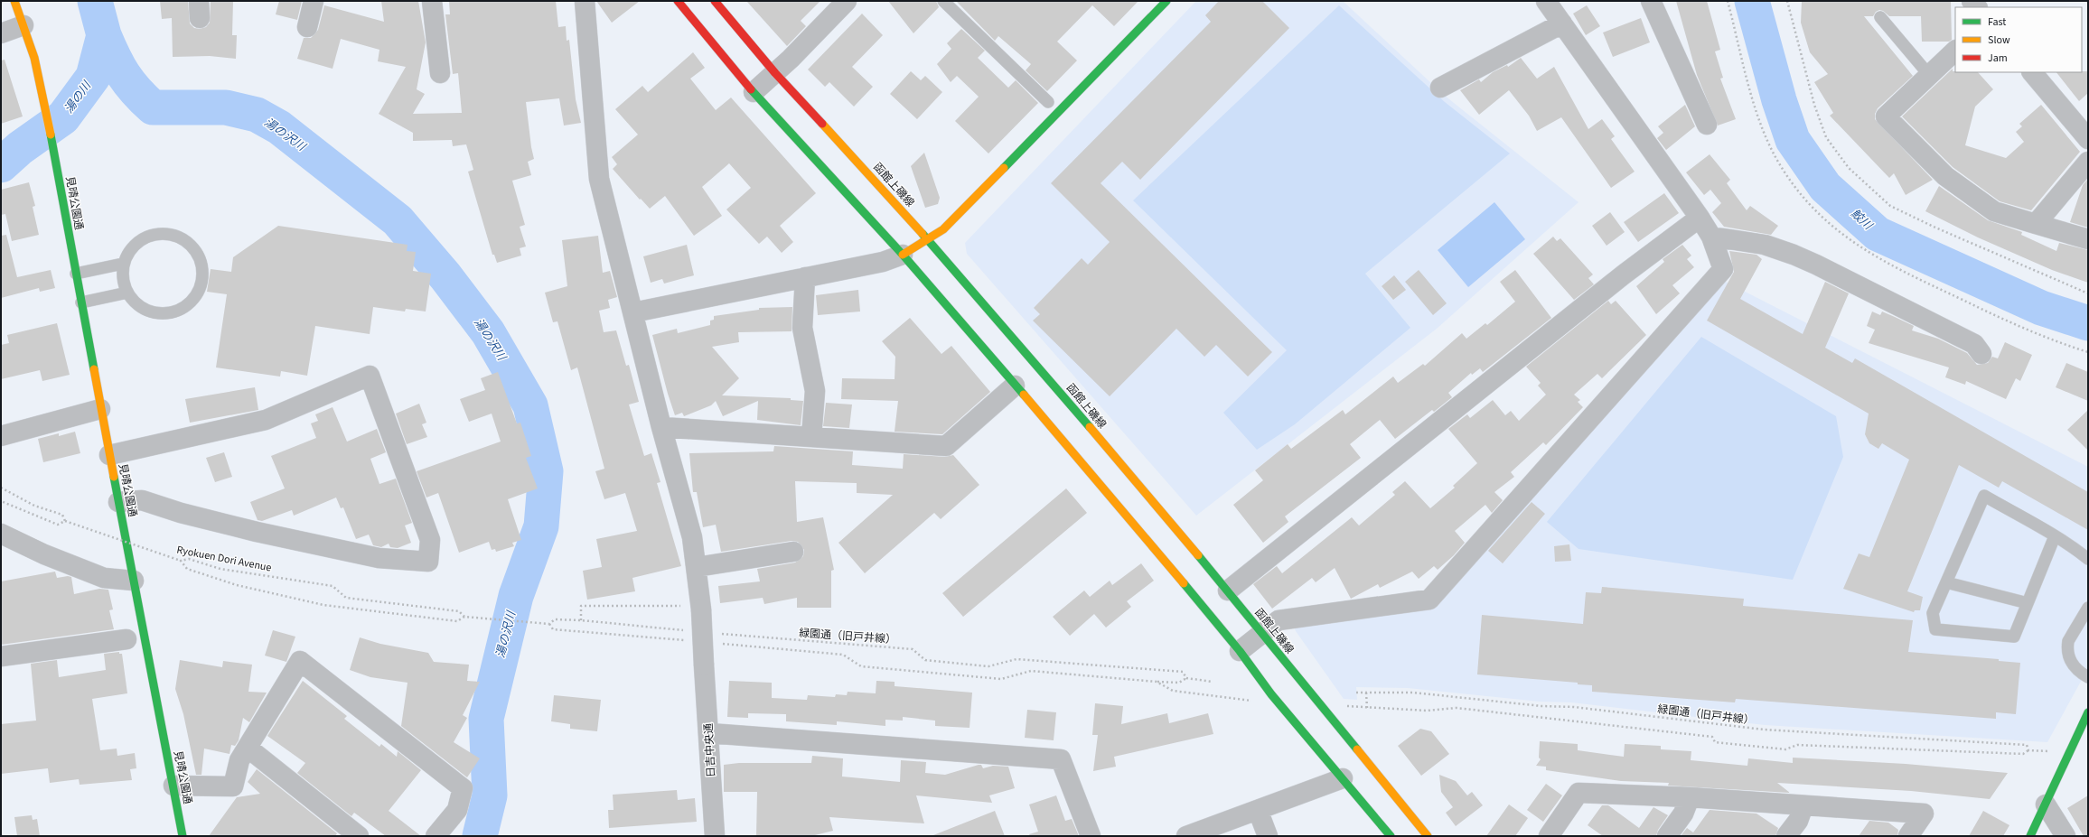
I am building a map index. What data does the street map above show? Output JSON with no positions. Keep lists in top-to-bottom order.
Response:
{
  "streets": {
    "main road": ["函館上磯線", "見晴公園通"],
    "street": ["日吉中央通"],
    "path": ["Ryokuen Dori Avenue", "緑園通（旧戸井線）"]
  },
  "water": ["湯の川", "湯の沢川", "鮫川"],
  "legend": ["Fast", "Slow", "Jam"]
}
